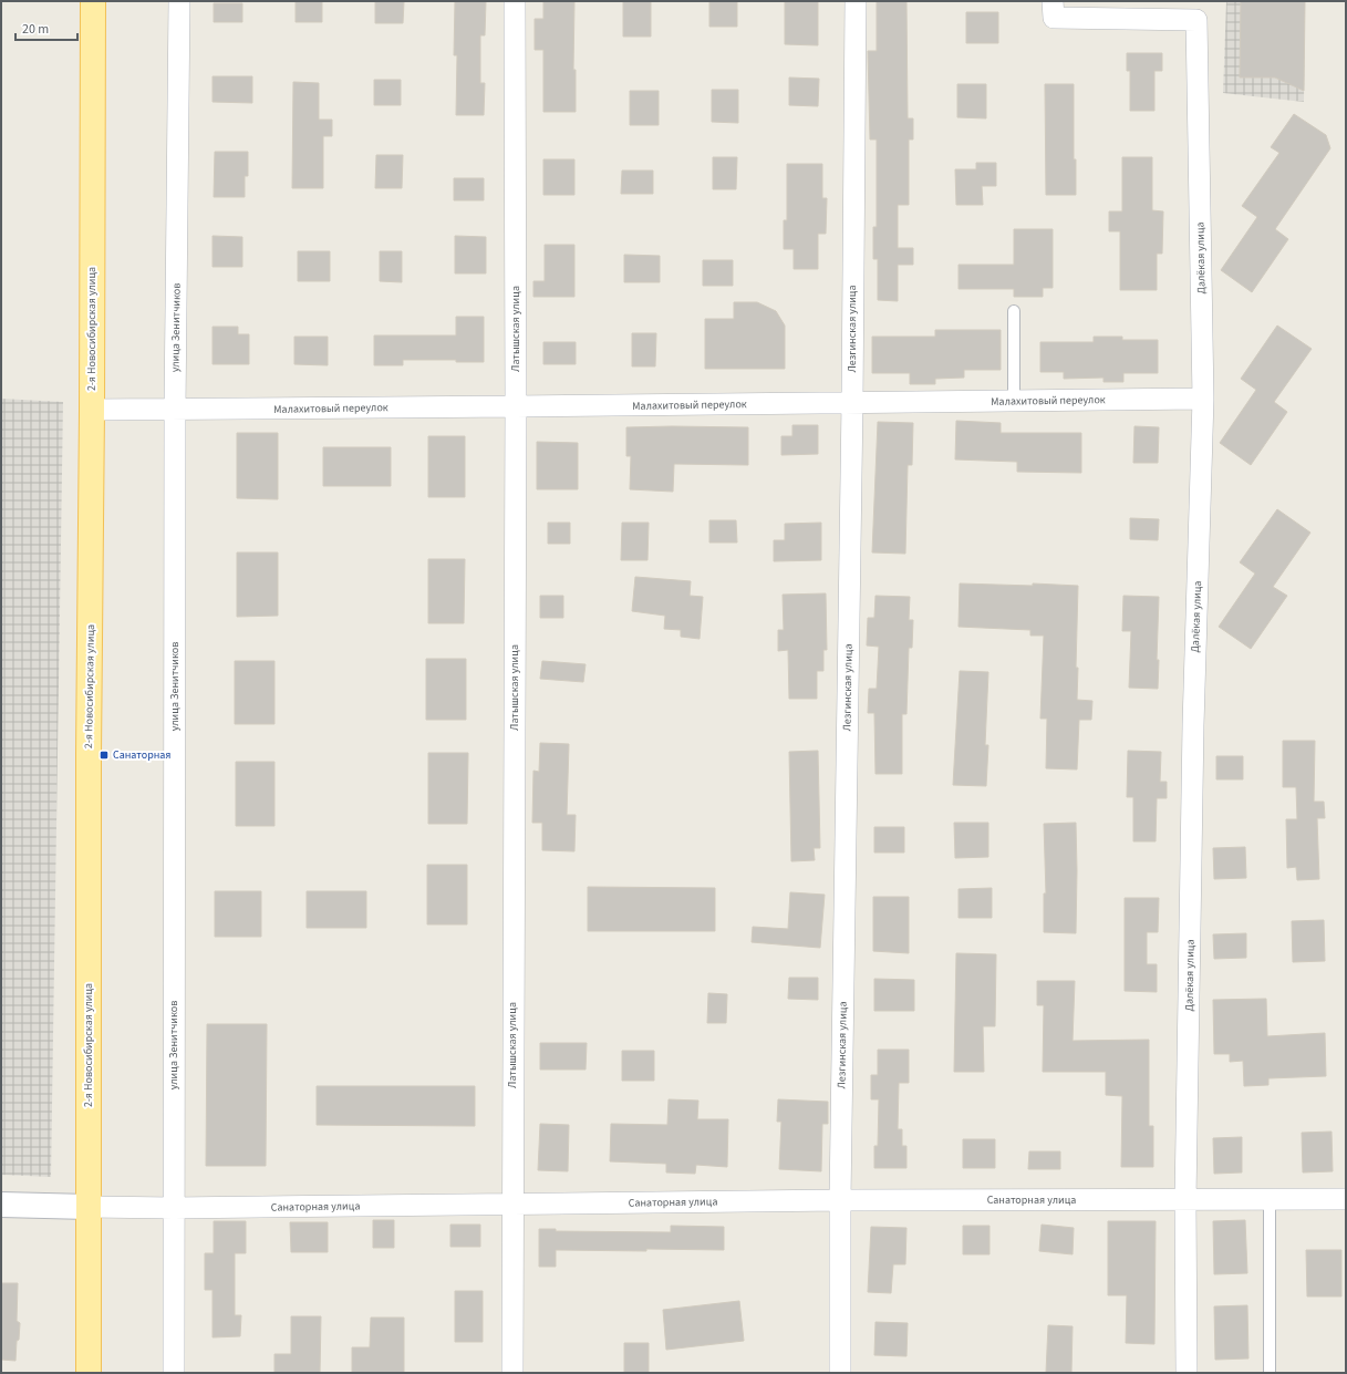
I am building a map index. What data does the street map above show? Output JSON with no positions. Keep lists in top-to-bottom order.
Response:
{
  "streets": {
    "main road": ["2-я Новосибирская улица"],
    "street": [
      "Далёкая улица",
      "улица Зенитчиков",
      "Латышская улица",
      "Лезгинская улица",
      "Малахитовый переулок",
      "Санаторная улица"
    ]
  },
  "crossings": [
    ["Далёкая улица", "Малахитовый переулок"],
    ["Далёкая улица", "Санаторная улица"],
    ["улица Зенитчиков", "Малахитовый переулок"],
    ["улица Зенитчиков", "Санаторная улица"],
    ["2-я Новосибирская улица", "Малахитовый переулок"],
    ["2-я Новосибирская улица", "Санаторная улица"],
    ["Латышская улица", "Малахитовый переулок"],
    ["Латышская улица", "Санаторная улица"],
    ["Лезгинская улица", "Малахитовый переулок"],
    ["Лезгинская улица", "Санаторная улица"]
  ],
  "places": {
    "transit": ["Санаторная"]
  },
  "scale_bar": "20 m"
}
